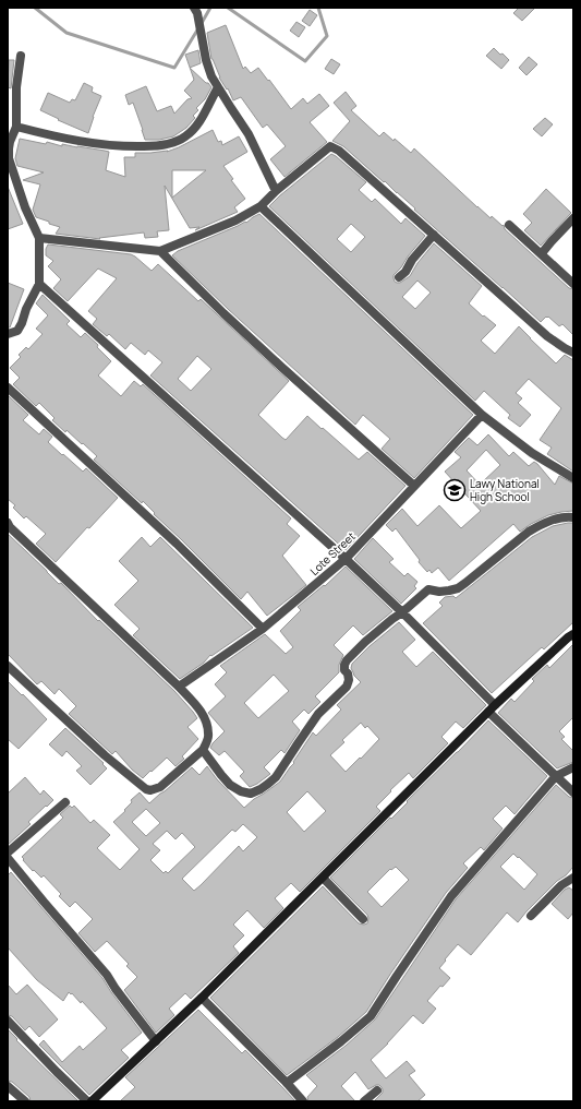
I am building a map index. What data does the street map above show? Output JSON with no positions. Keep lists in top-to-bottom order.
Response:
{
  "streets": {
    "street": ["Lote Street"]
  },
  "places": {
    "school or university": ["Lawy National High School"]
  }
}
